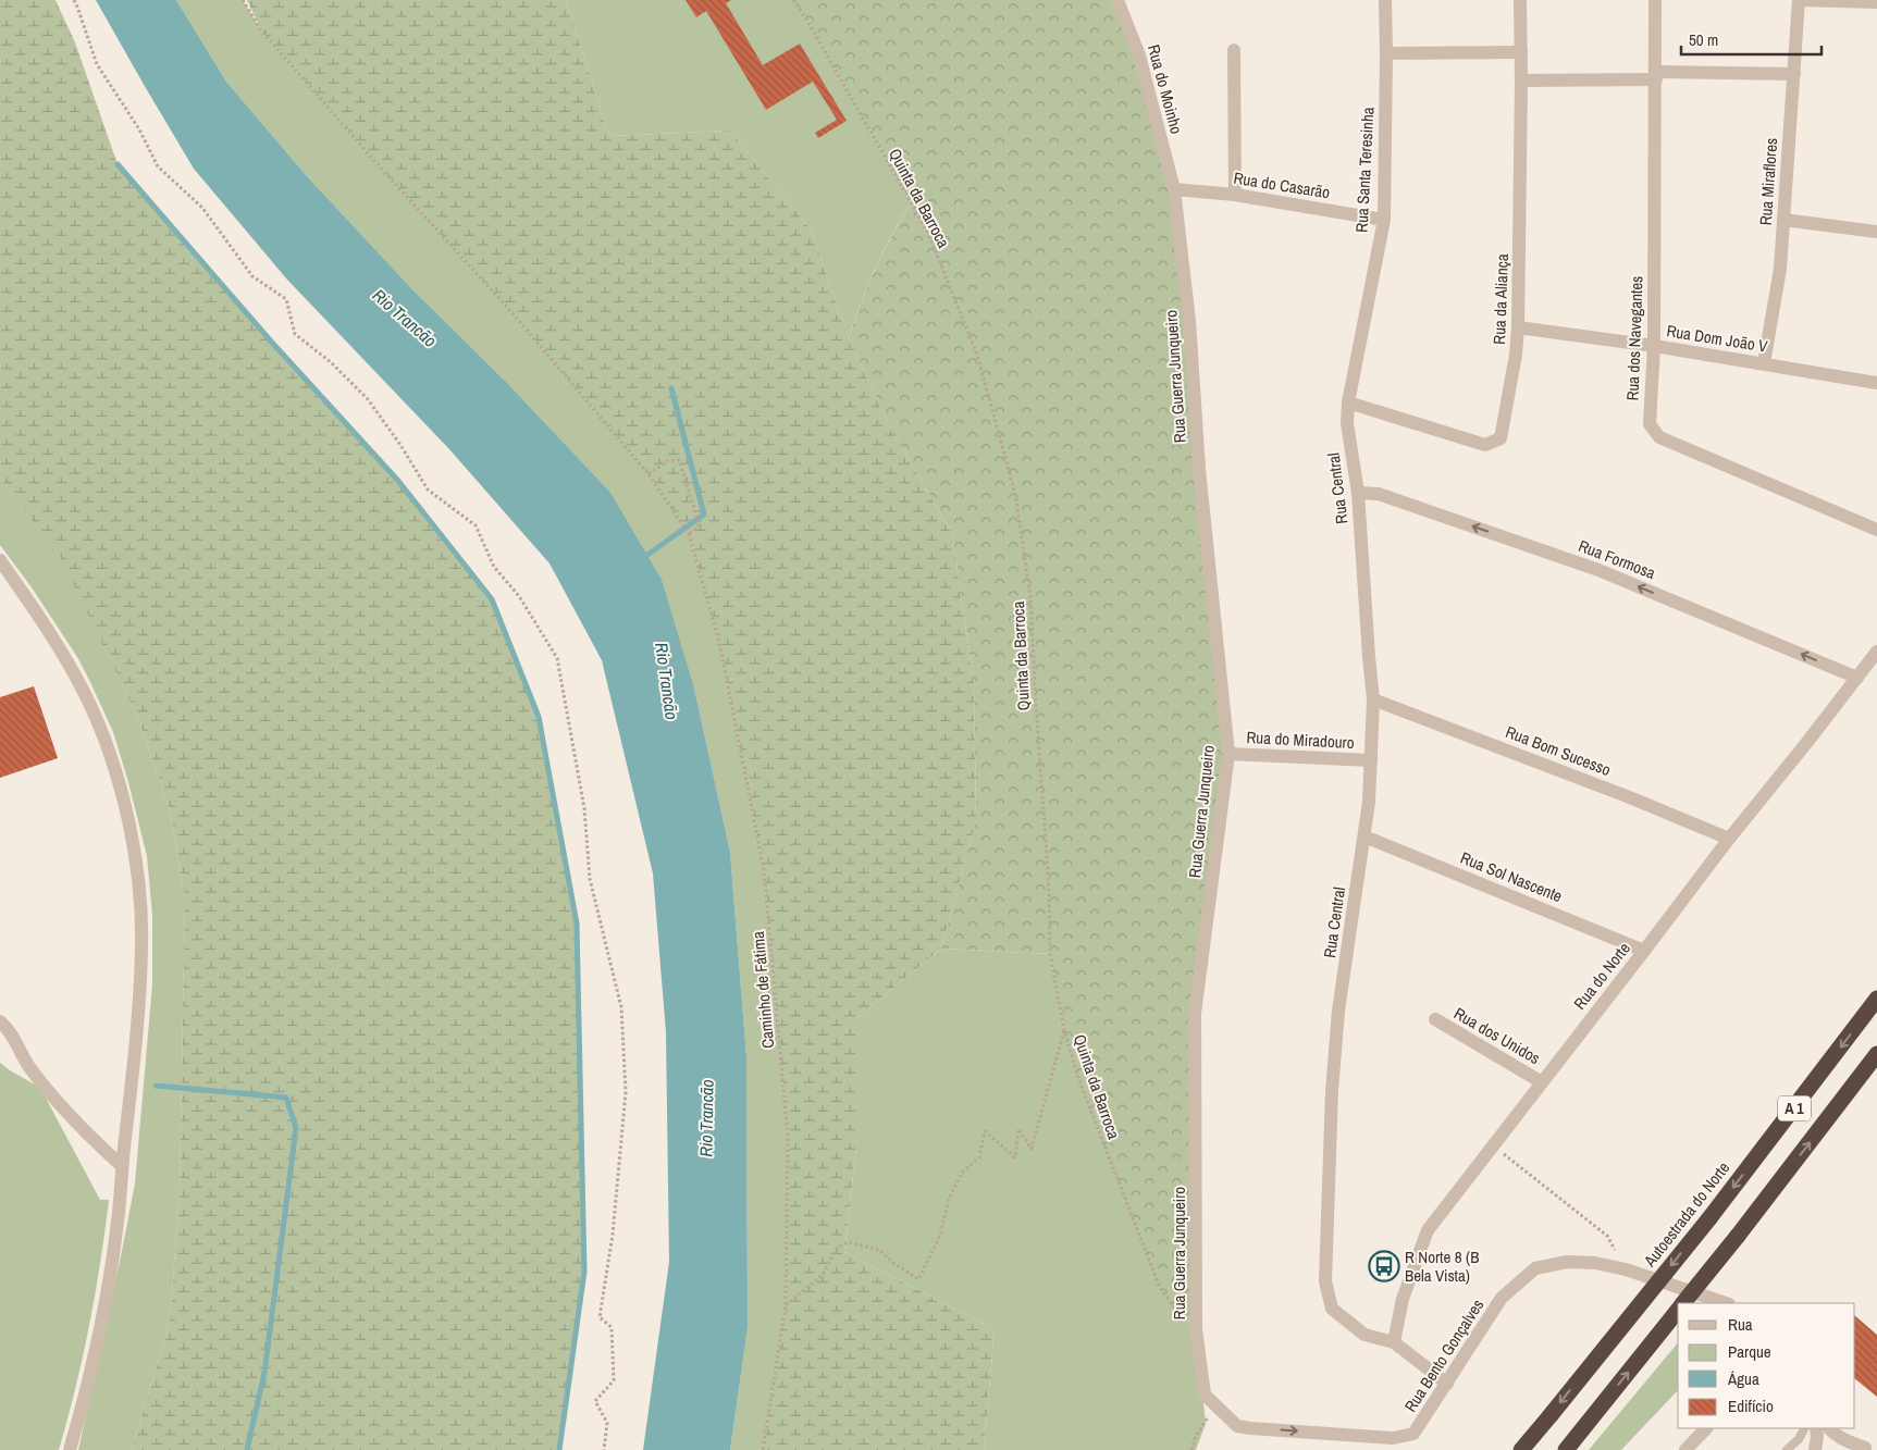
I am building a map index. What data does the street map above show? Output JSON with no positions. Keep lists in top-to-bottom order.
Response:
{
  "streets": {
    "highway": ["A 1", "Autoestrada do Norte"],
    "street": [
      "Rua do Moinho",
      "Rua Santa Teresinha",
      "Rua Miraflores",
      "Rua do Casarão",
      "Rua da Aliança",
      "Rua dos Navegantes",
      "Rua Dom João V",
      "Rua Guerra Junqueiro",
      "Rua Central",
      "Rua Formosa",
      "Rua do Miradouro",
      "Rua Bom Sucesso",
      "Rua Sol Nascente",
      "Rua do Norte",
      "Rua dos Unidos",
      "Rua Bento Gonçalves"
    ],
    "path": ["Quinta da Barroca", "Caminho de Fátima"]
  },
  "crossings": [
    ["Rua do Moinho", "Rua do Casarão"],
    ["Rua do Moinho", "Rua Guerra Junqueiro"],
    ["Rua Santa Teresinha", "Rua do Casarão"],
    ["Rua Santa Teresinha", "Rua da Aliança"],
    ["Rua Santa Teresinha", "Rua Central"],
    ["Rua Miraflores", "Rua Dom João V"],
    ["Rua do Casarão", "Rua Guerra Junqueiro"],
    ["Quinta da Barroca", "Rua Guerra Junqueiro"],
    ["Rua da Aliança", "Rua Dom João V"],
    ["Rua da Aliança", "Rua Central"],
    ["Rua dos Navegantes", "Rua Dom João V"],
    ["Rua Guerra Junqueiro", "Rua do Miradouro"],
    ["Rua Guerra Junqueiro", "Rua Bento Gonçalves"],
    ["Rua Central", "Rua Formosa"],
    ["Rua Central", "Rua do Miradouro"],
    ["Rua Central", "Rua Bom Sucesso"],
    ["Rua Central", "Rua Sol Nascente"],
    ["Rua Central", "Rua do Norte"],
    ["Rua Central", "Rua Bento Gonçalves"],
    ["Rua Formosa", "Rua do Norte"],
    ["Rua Bom Sucesso", "Rua do Norte"],
    ["Rua Sol Nascente", "Rua do Norte"],
    ["Rua do Norte", "Rua dos Unidos"]
  ],
  "one_way": ["Rua Formosa", "Rua Bento Gonçalves"],
  "water": ["Rio Trancão"],
  "places": {
    "bus stop": ["R Norte 8 (B Bela Vista)"]
  },
  "legend": [
    "Rua",
    "Parque",
    "Água",
    "Edifício"
  ],
  "scale_bar": "50 m"
}
